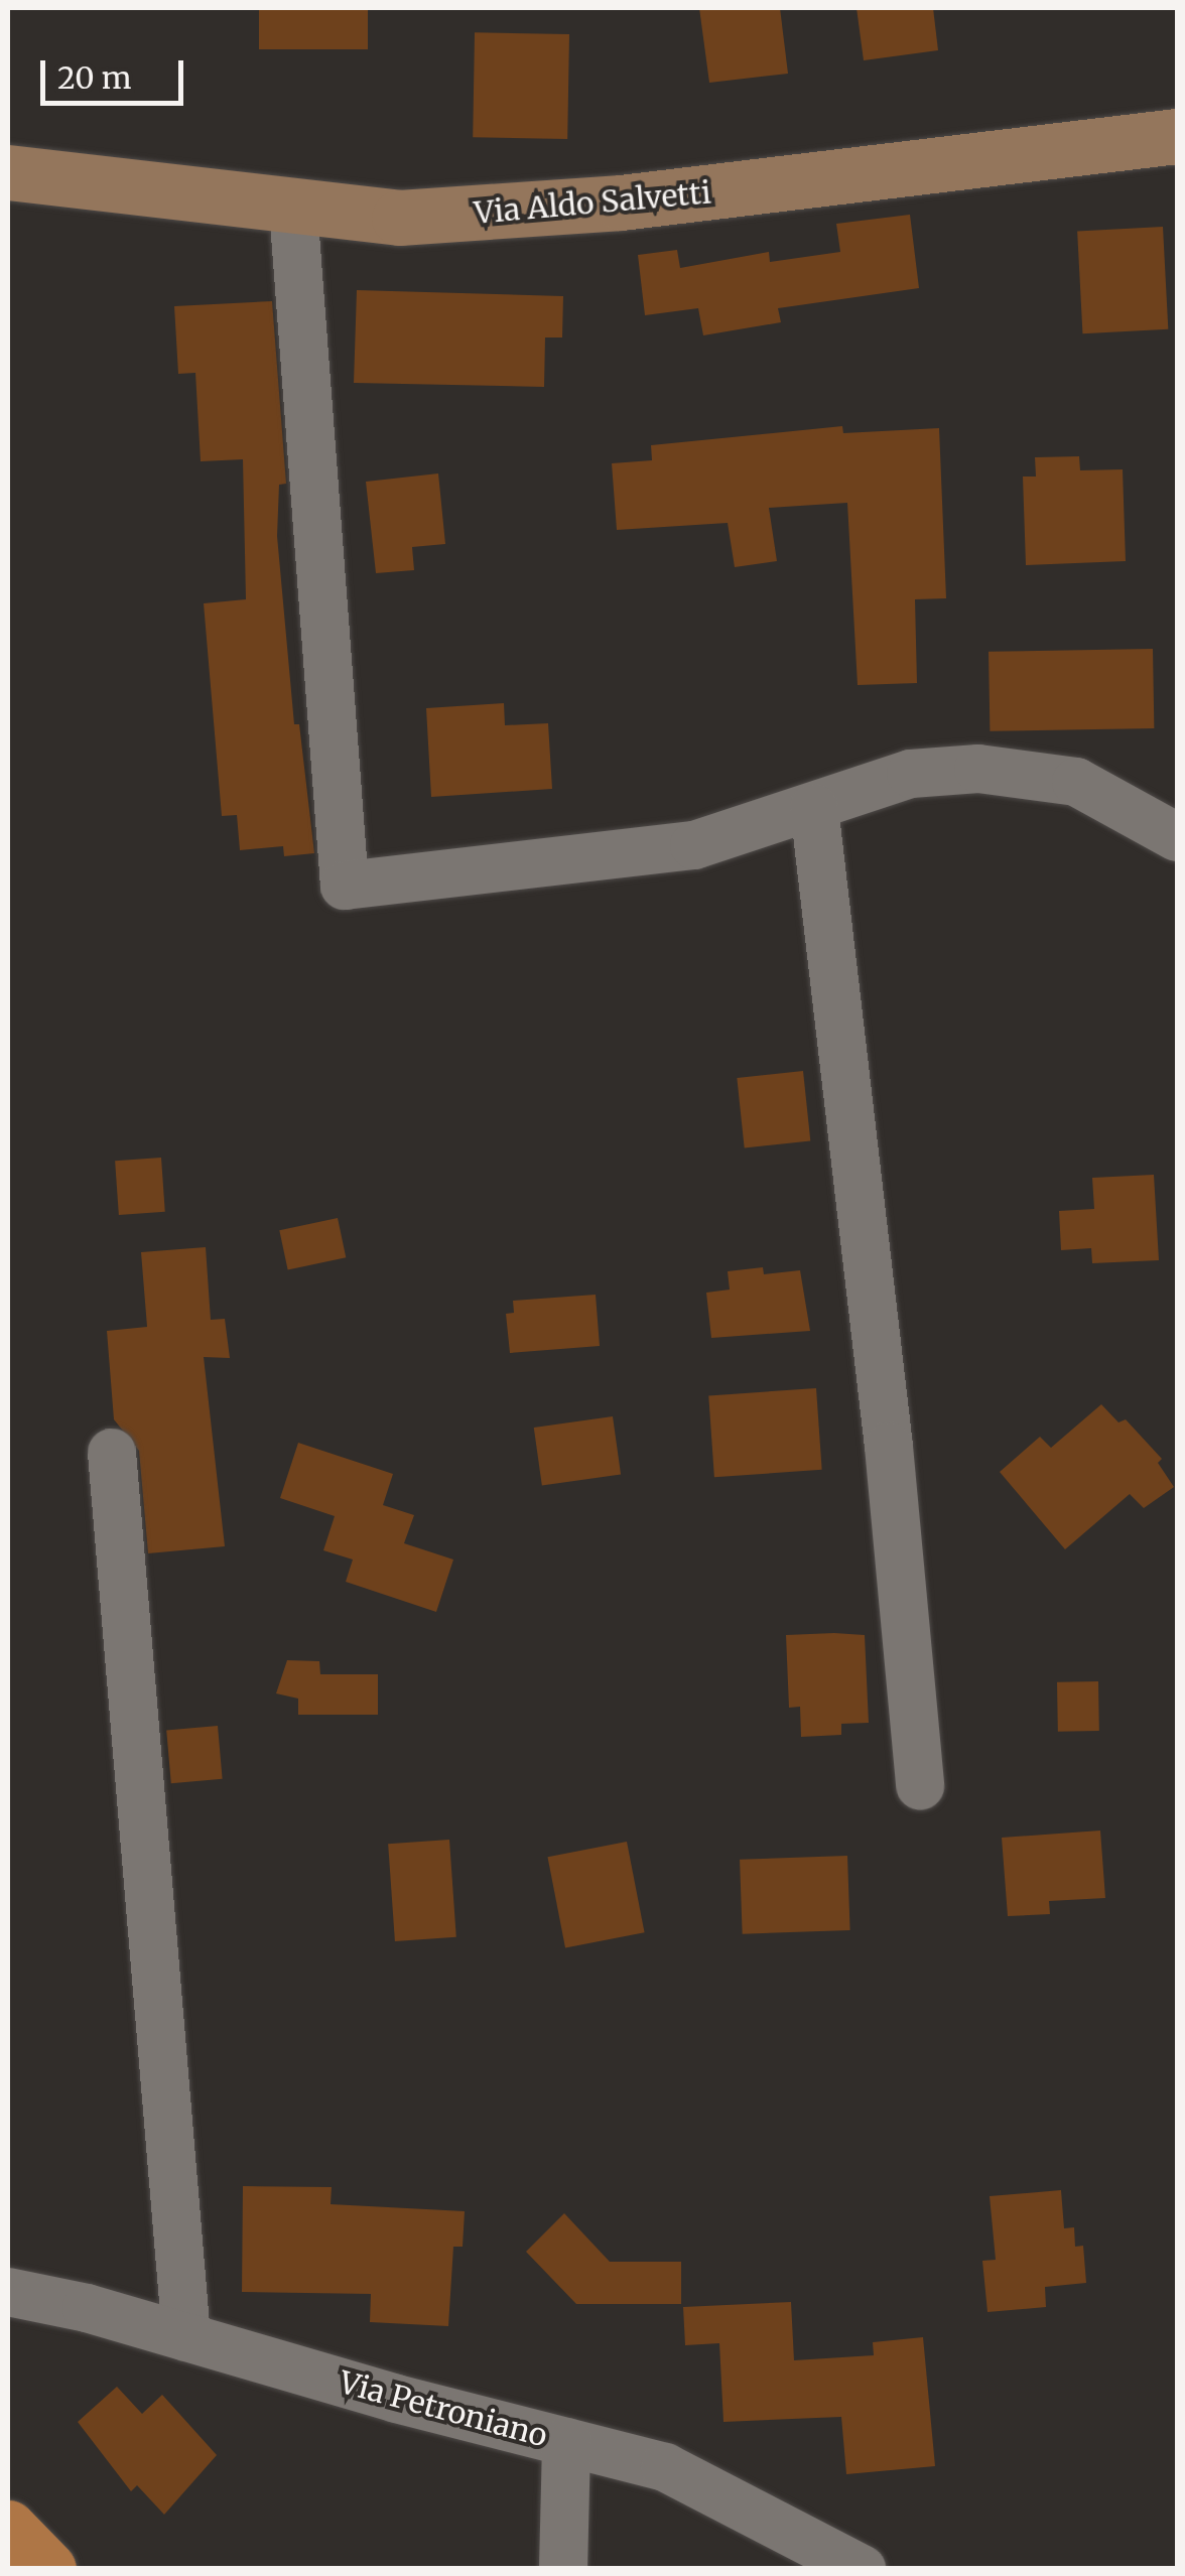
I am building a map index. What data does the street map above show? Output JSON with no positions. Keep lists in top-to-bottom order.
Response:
{
  "streets": {
    "street": ["Via Aldo Salvetti", "Via Petroniano"]
  },
  "scale_bar": "20 m"
}
